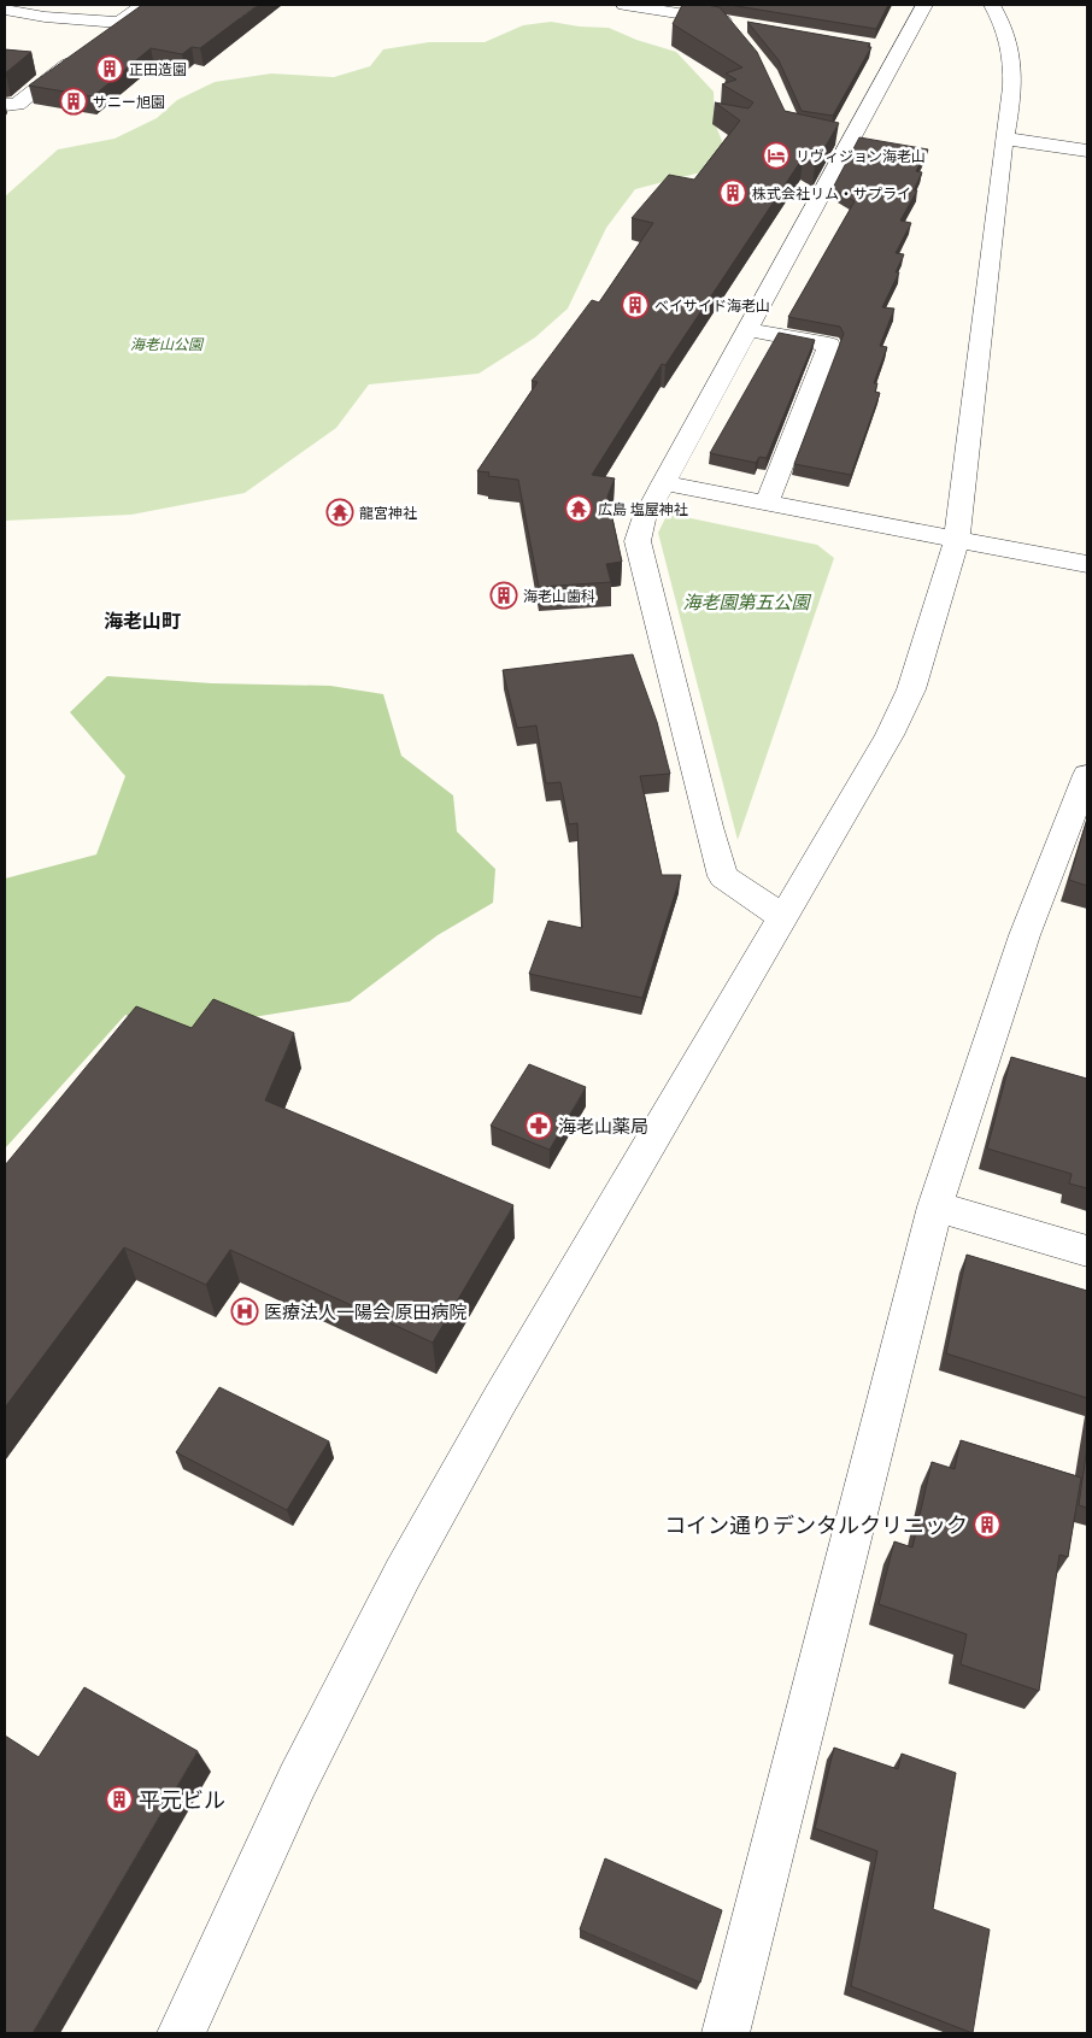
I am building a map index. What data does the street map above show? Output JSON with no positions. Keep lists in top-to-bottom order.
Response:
{
  "districts": ["海老山町"],
  "parks": ["海老山公園", "海老園第五公園"],
  "places": {
    "building": [
      "正田造園",
      "サニー旭園",
      "株式会社リム・サプライ",
      "ベイサイド海老山",
      "海老山歯科",
      "コイン通りデンタルクリニック",
      "平元ビル"
    ],
    "hotel": ["リヴィジョン海老山"],
    "temple": ["広島 塩屋神社", "龍宮神社"],
    "pharmacy": ["海老山薬局"],
    "hospital": ["医療法人一陽会 原田病院"]
  }
}
